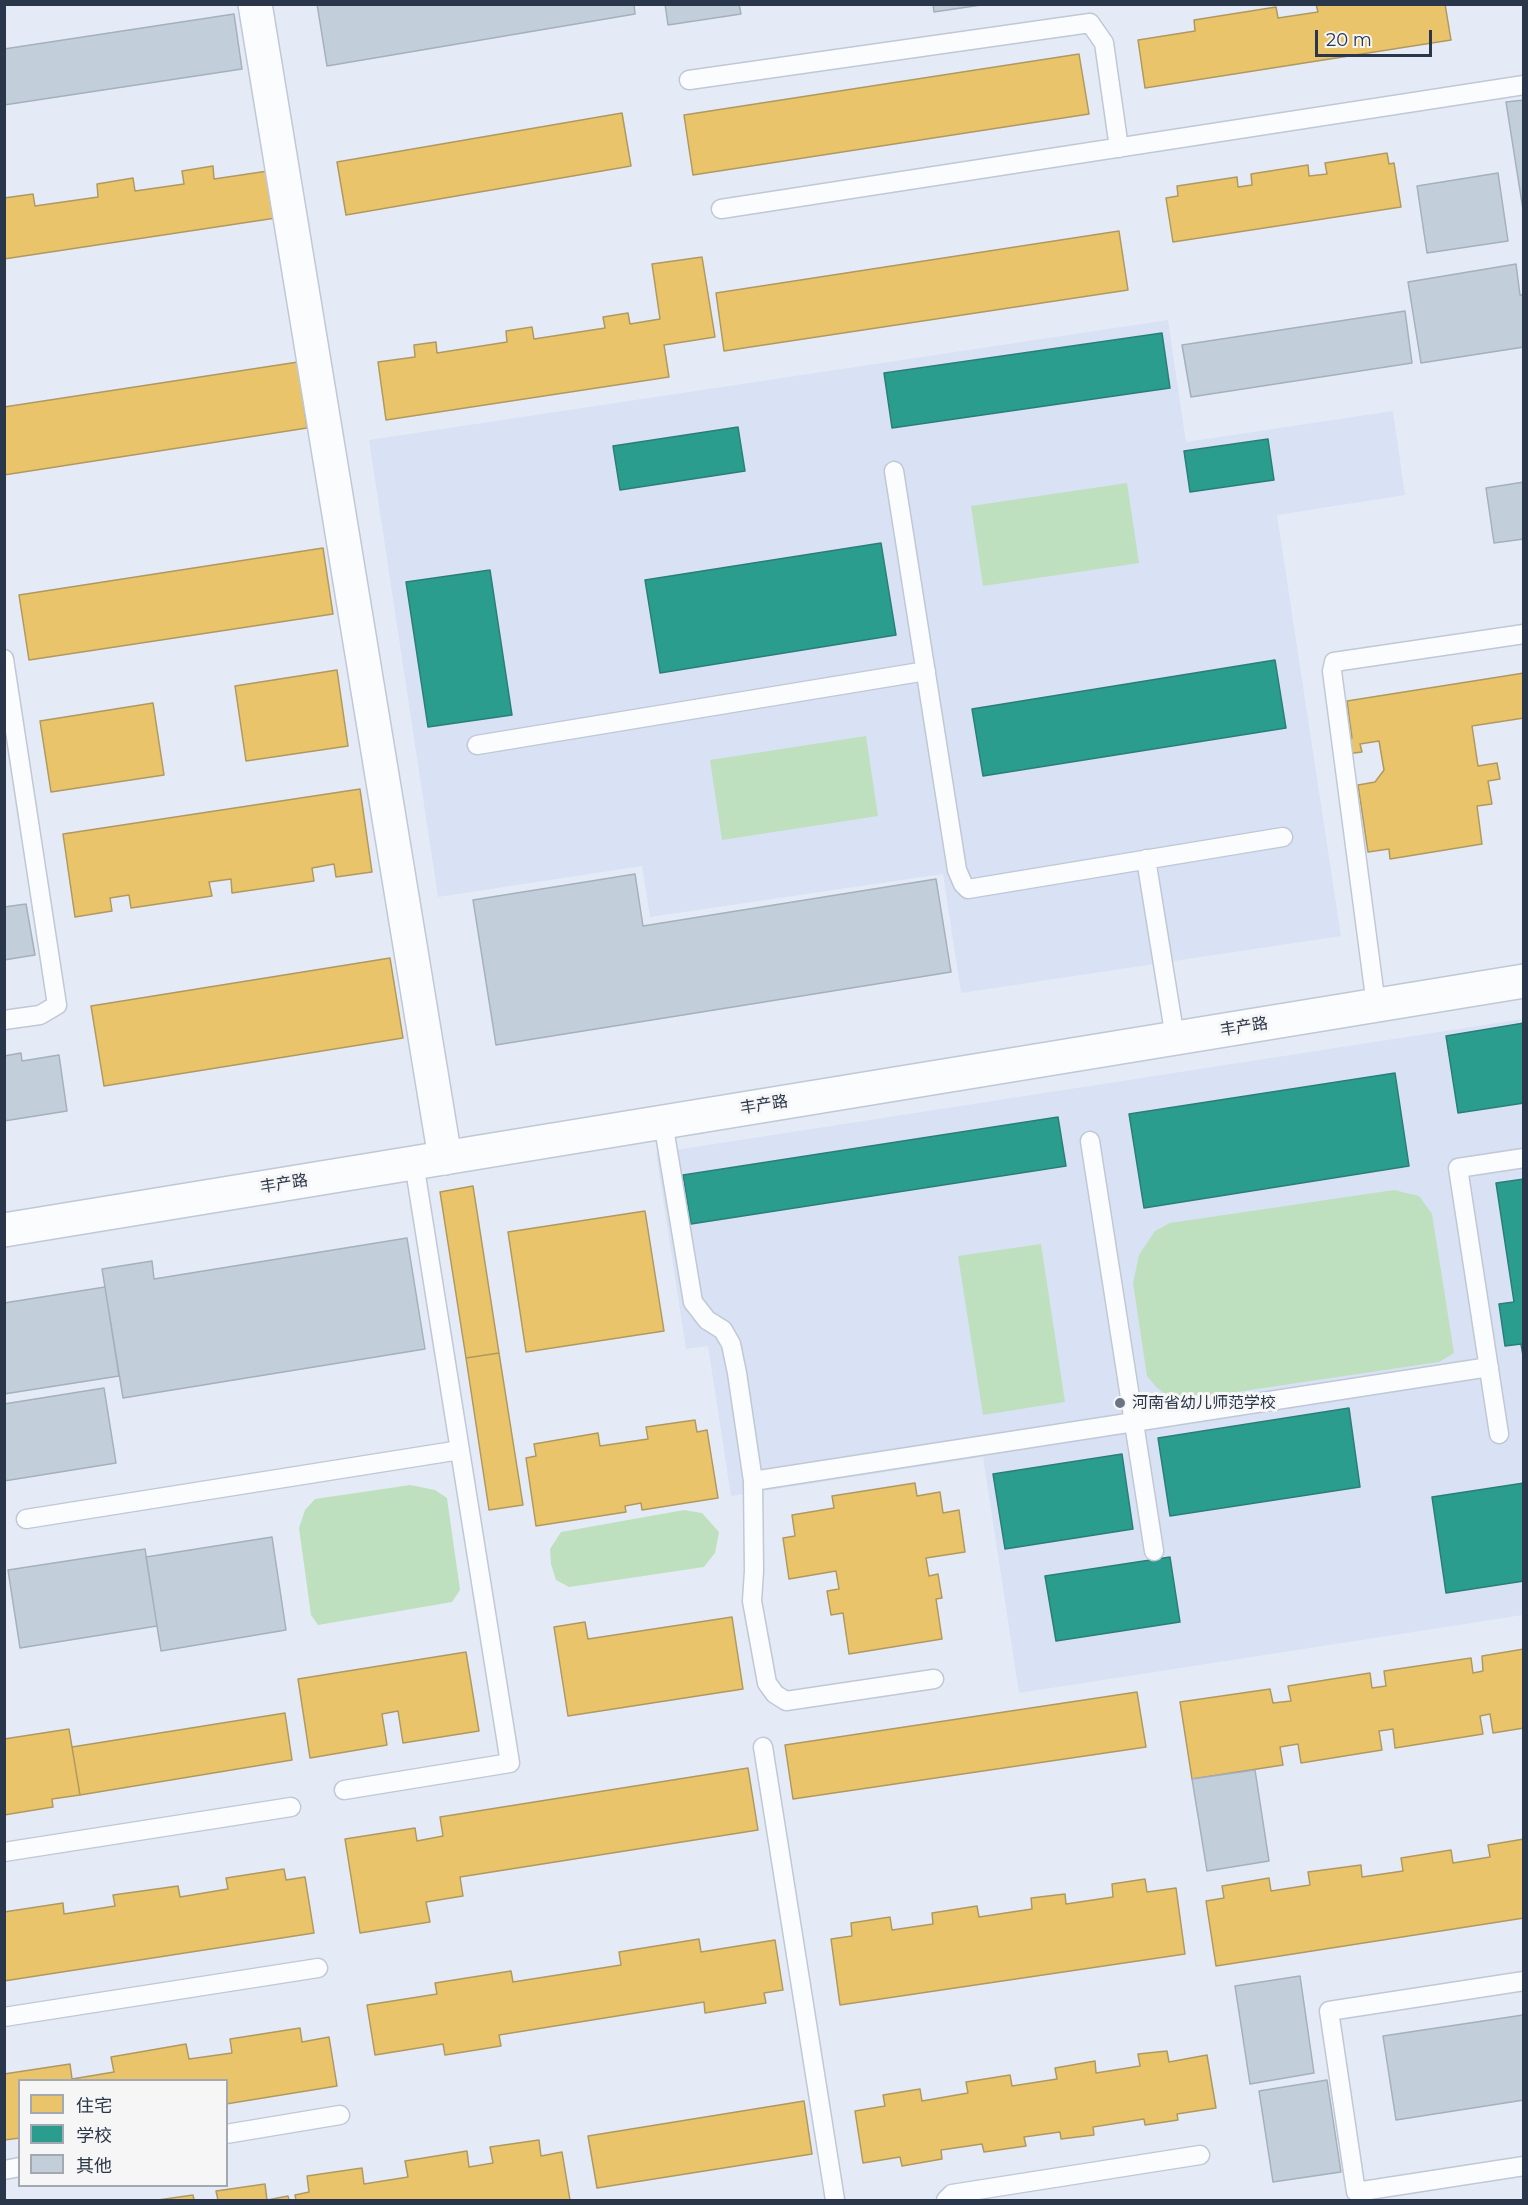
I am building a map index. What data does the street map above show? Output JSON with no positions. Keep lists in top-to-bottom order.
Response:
{
  "streets": {
    "street": ["丰产路"]
  },
  "places": ["河南省幼儿师范学校"],
  "legend": ["住宅", "学校", "其他"],
  "scale_bar": "20 m"
}
